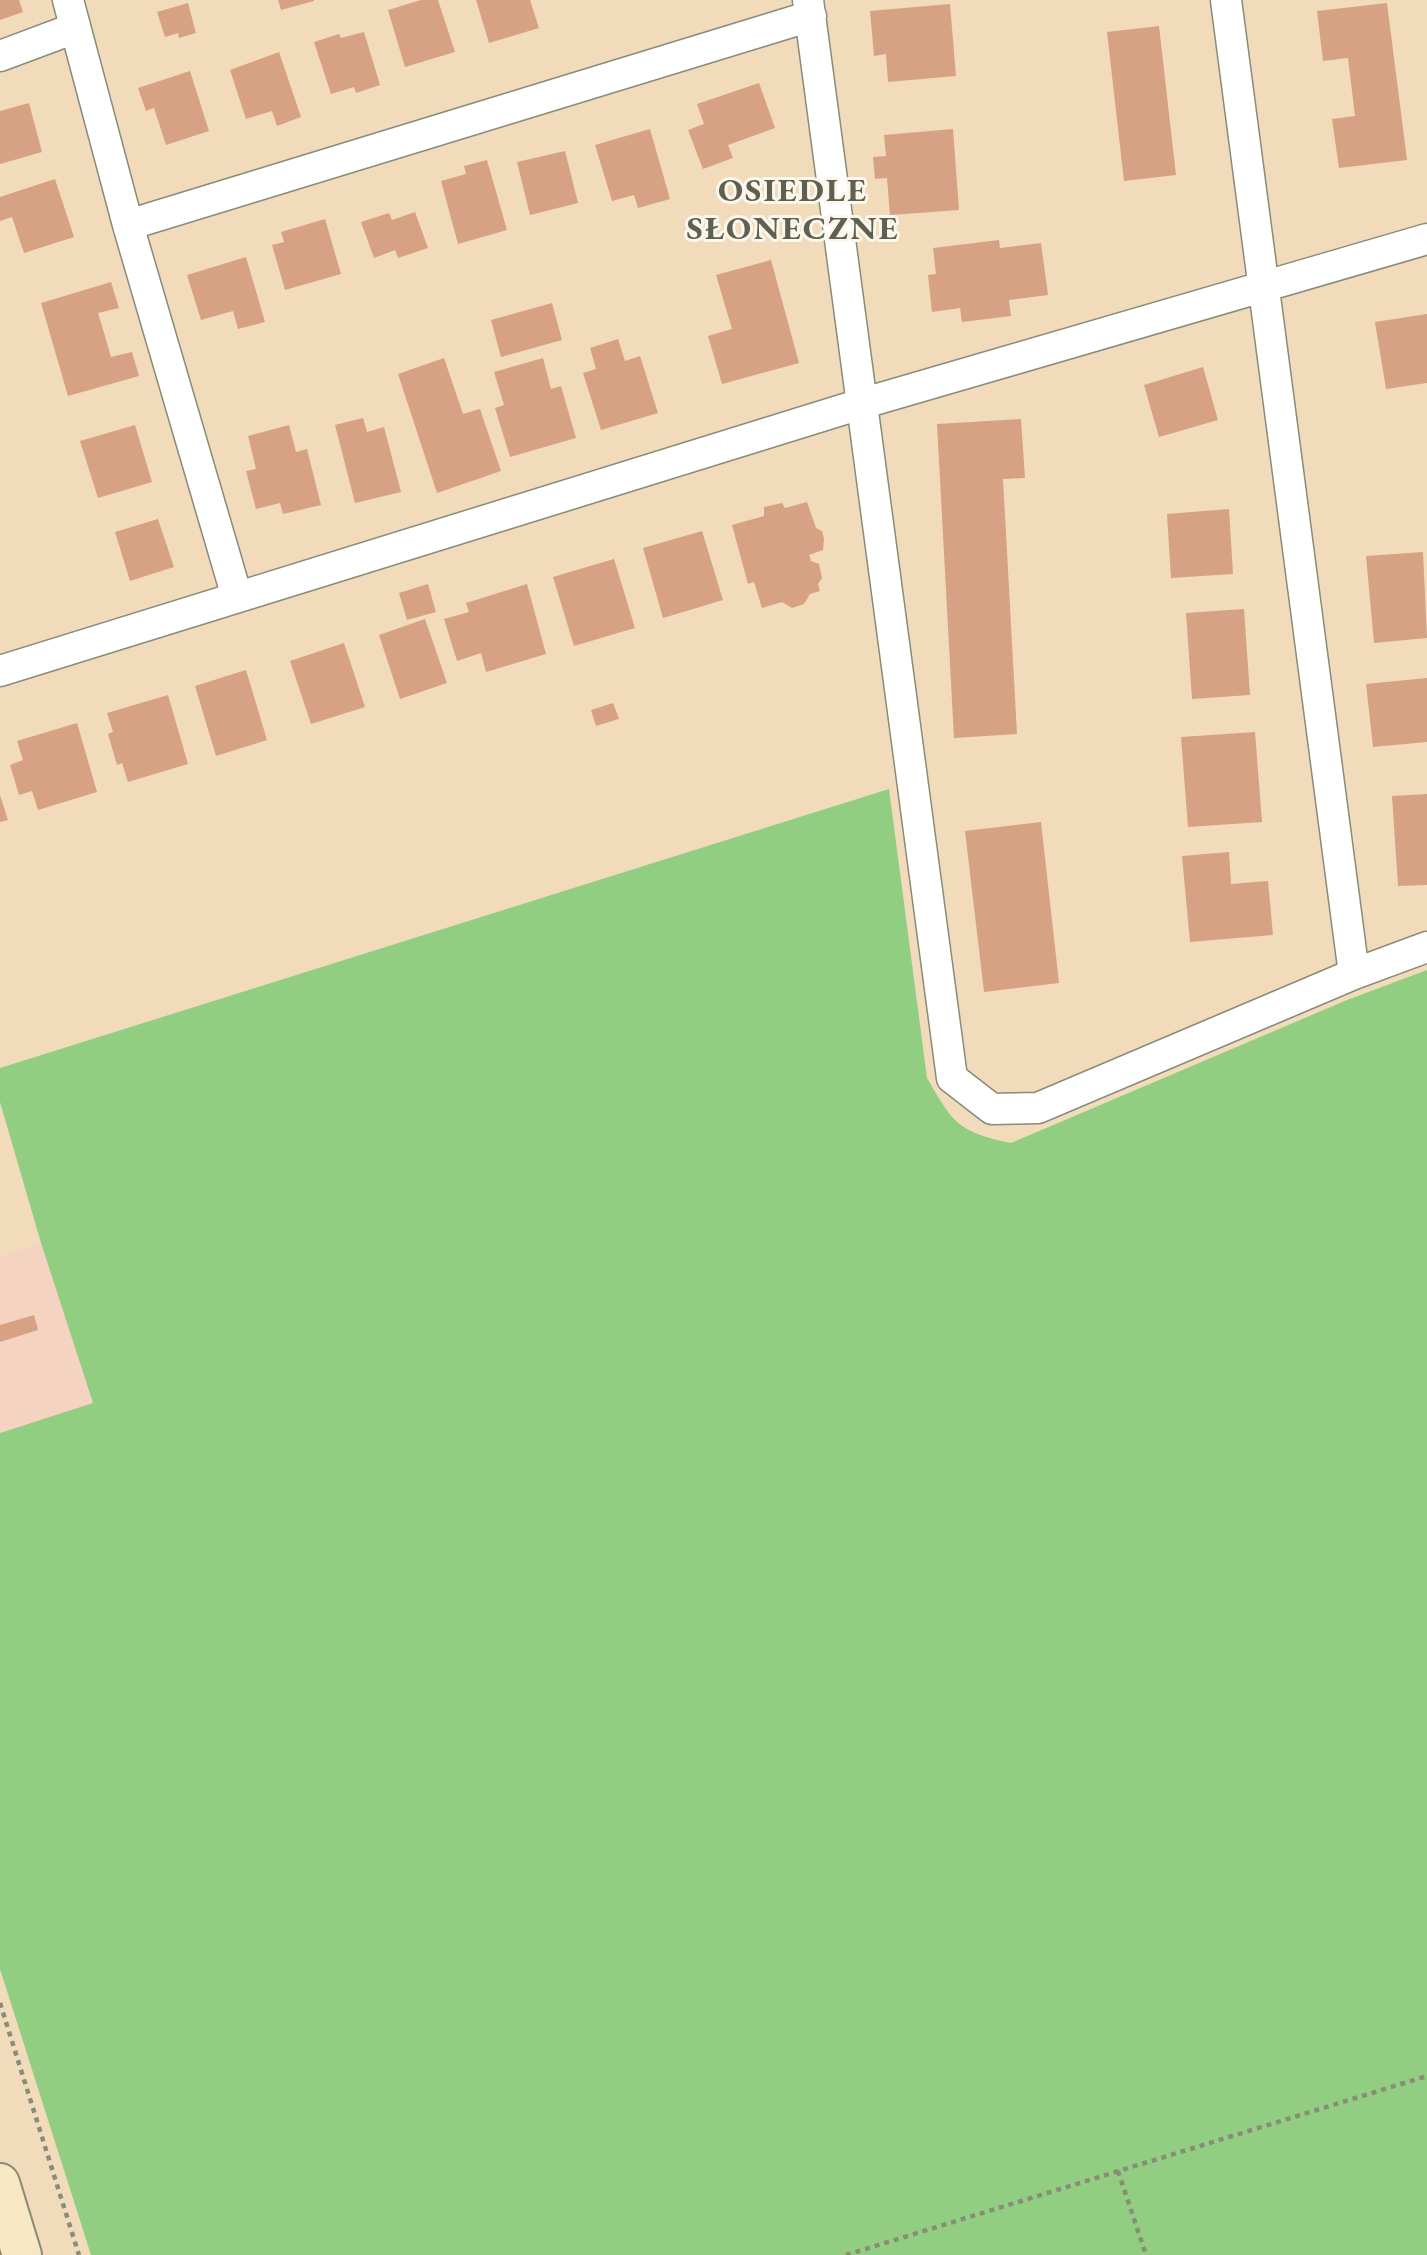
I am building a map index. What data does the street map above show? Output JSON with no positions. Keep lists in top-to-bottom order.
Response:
{
  "districts": ["OSIEDLE SŁONECZNE"]
}
